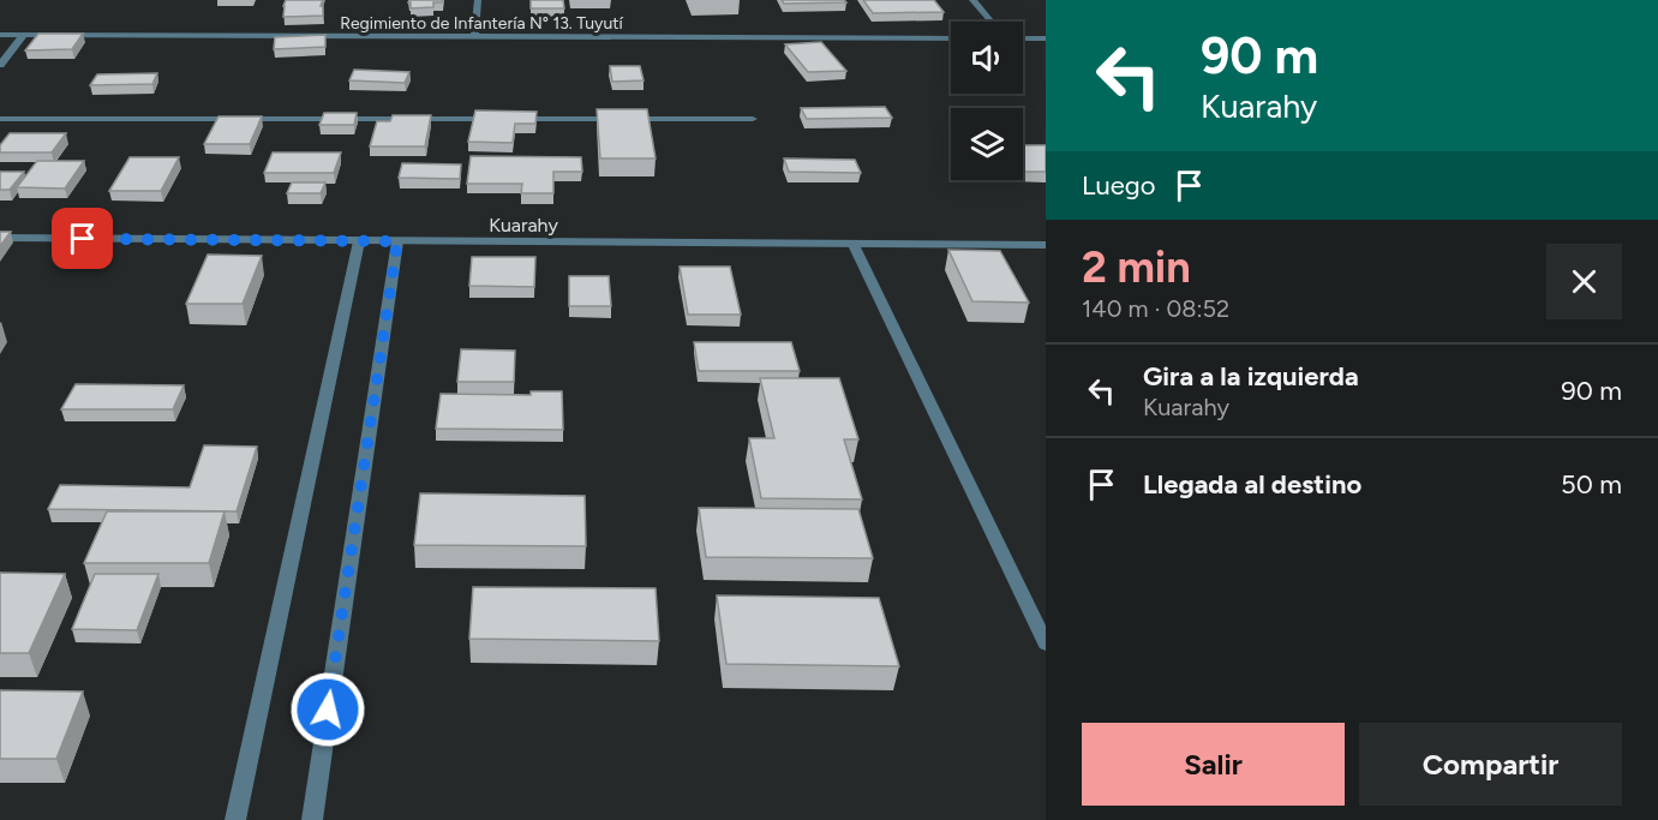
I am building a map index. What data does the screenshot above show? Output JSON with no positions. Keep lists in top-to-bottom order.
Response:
{
  "streets": {
    "street": ["Regimiento de Infantería N° 13. Tuyutí", "Kuarahy"]
  },
  "page": {
    "turn": ["90 m", "Kuarahy"],
    "then": "Luego",
    "heading": ["2 min", "140 m · 08:52"],
    "list": [
      {
        "name": "Gira a la izquierda",
        "note": "Kuarahy",
        "value": "90 m"
      },
      {
        "name": "Llegada al destino",
        "value": "50 m"
      }
    ],
    "buttons": ["Salir", "Compartir"]
  }
}
